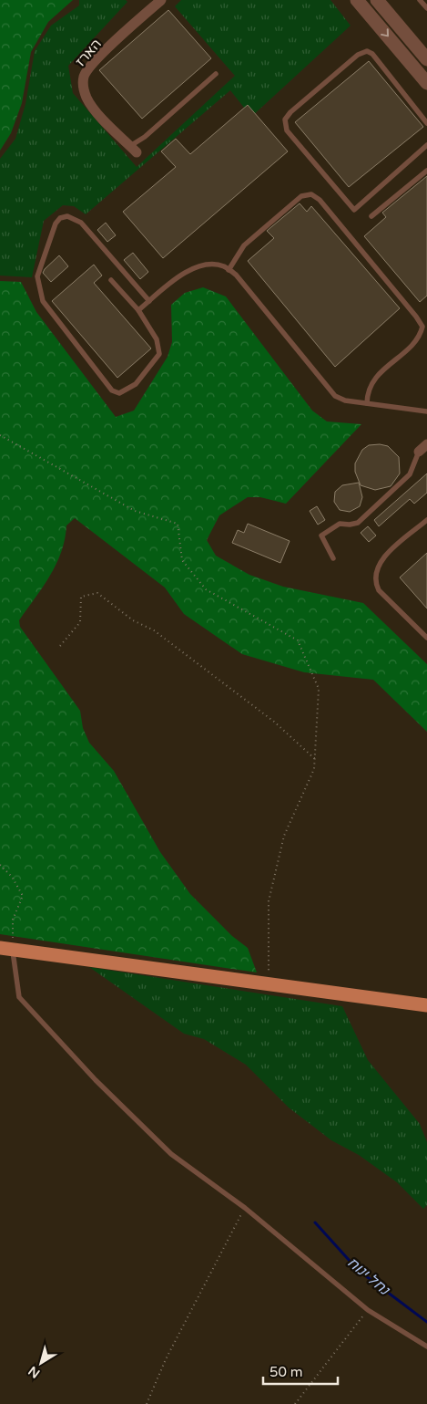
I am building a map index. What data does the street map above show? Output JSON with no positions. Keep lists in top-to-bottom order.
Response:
{
  "streets": {
    "street": ["הארז"]
  },
  "water": ["נחל ינוח"],
  "scale_bar": "50 m",
  "north": "bottom left"
}
